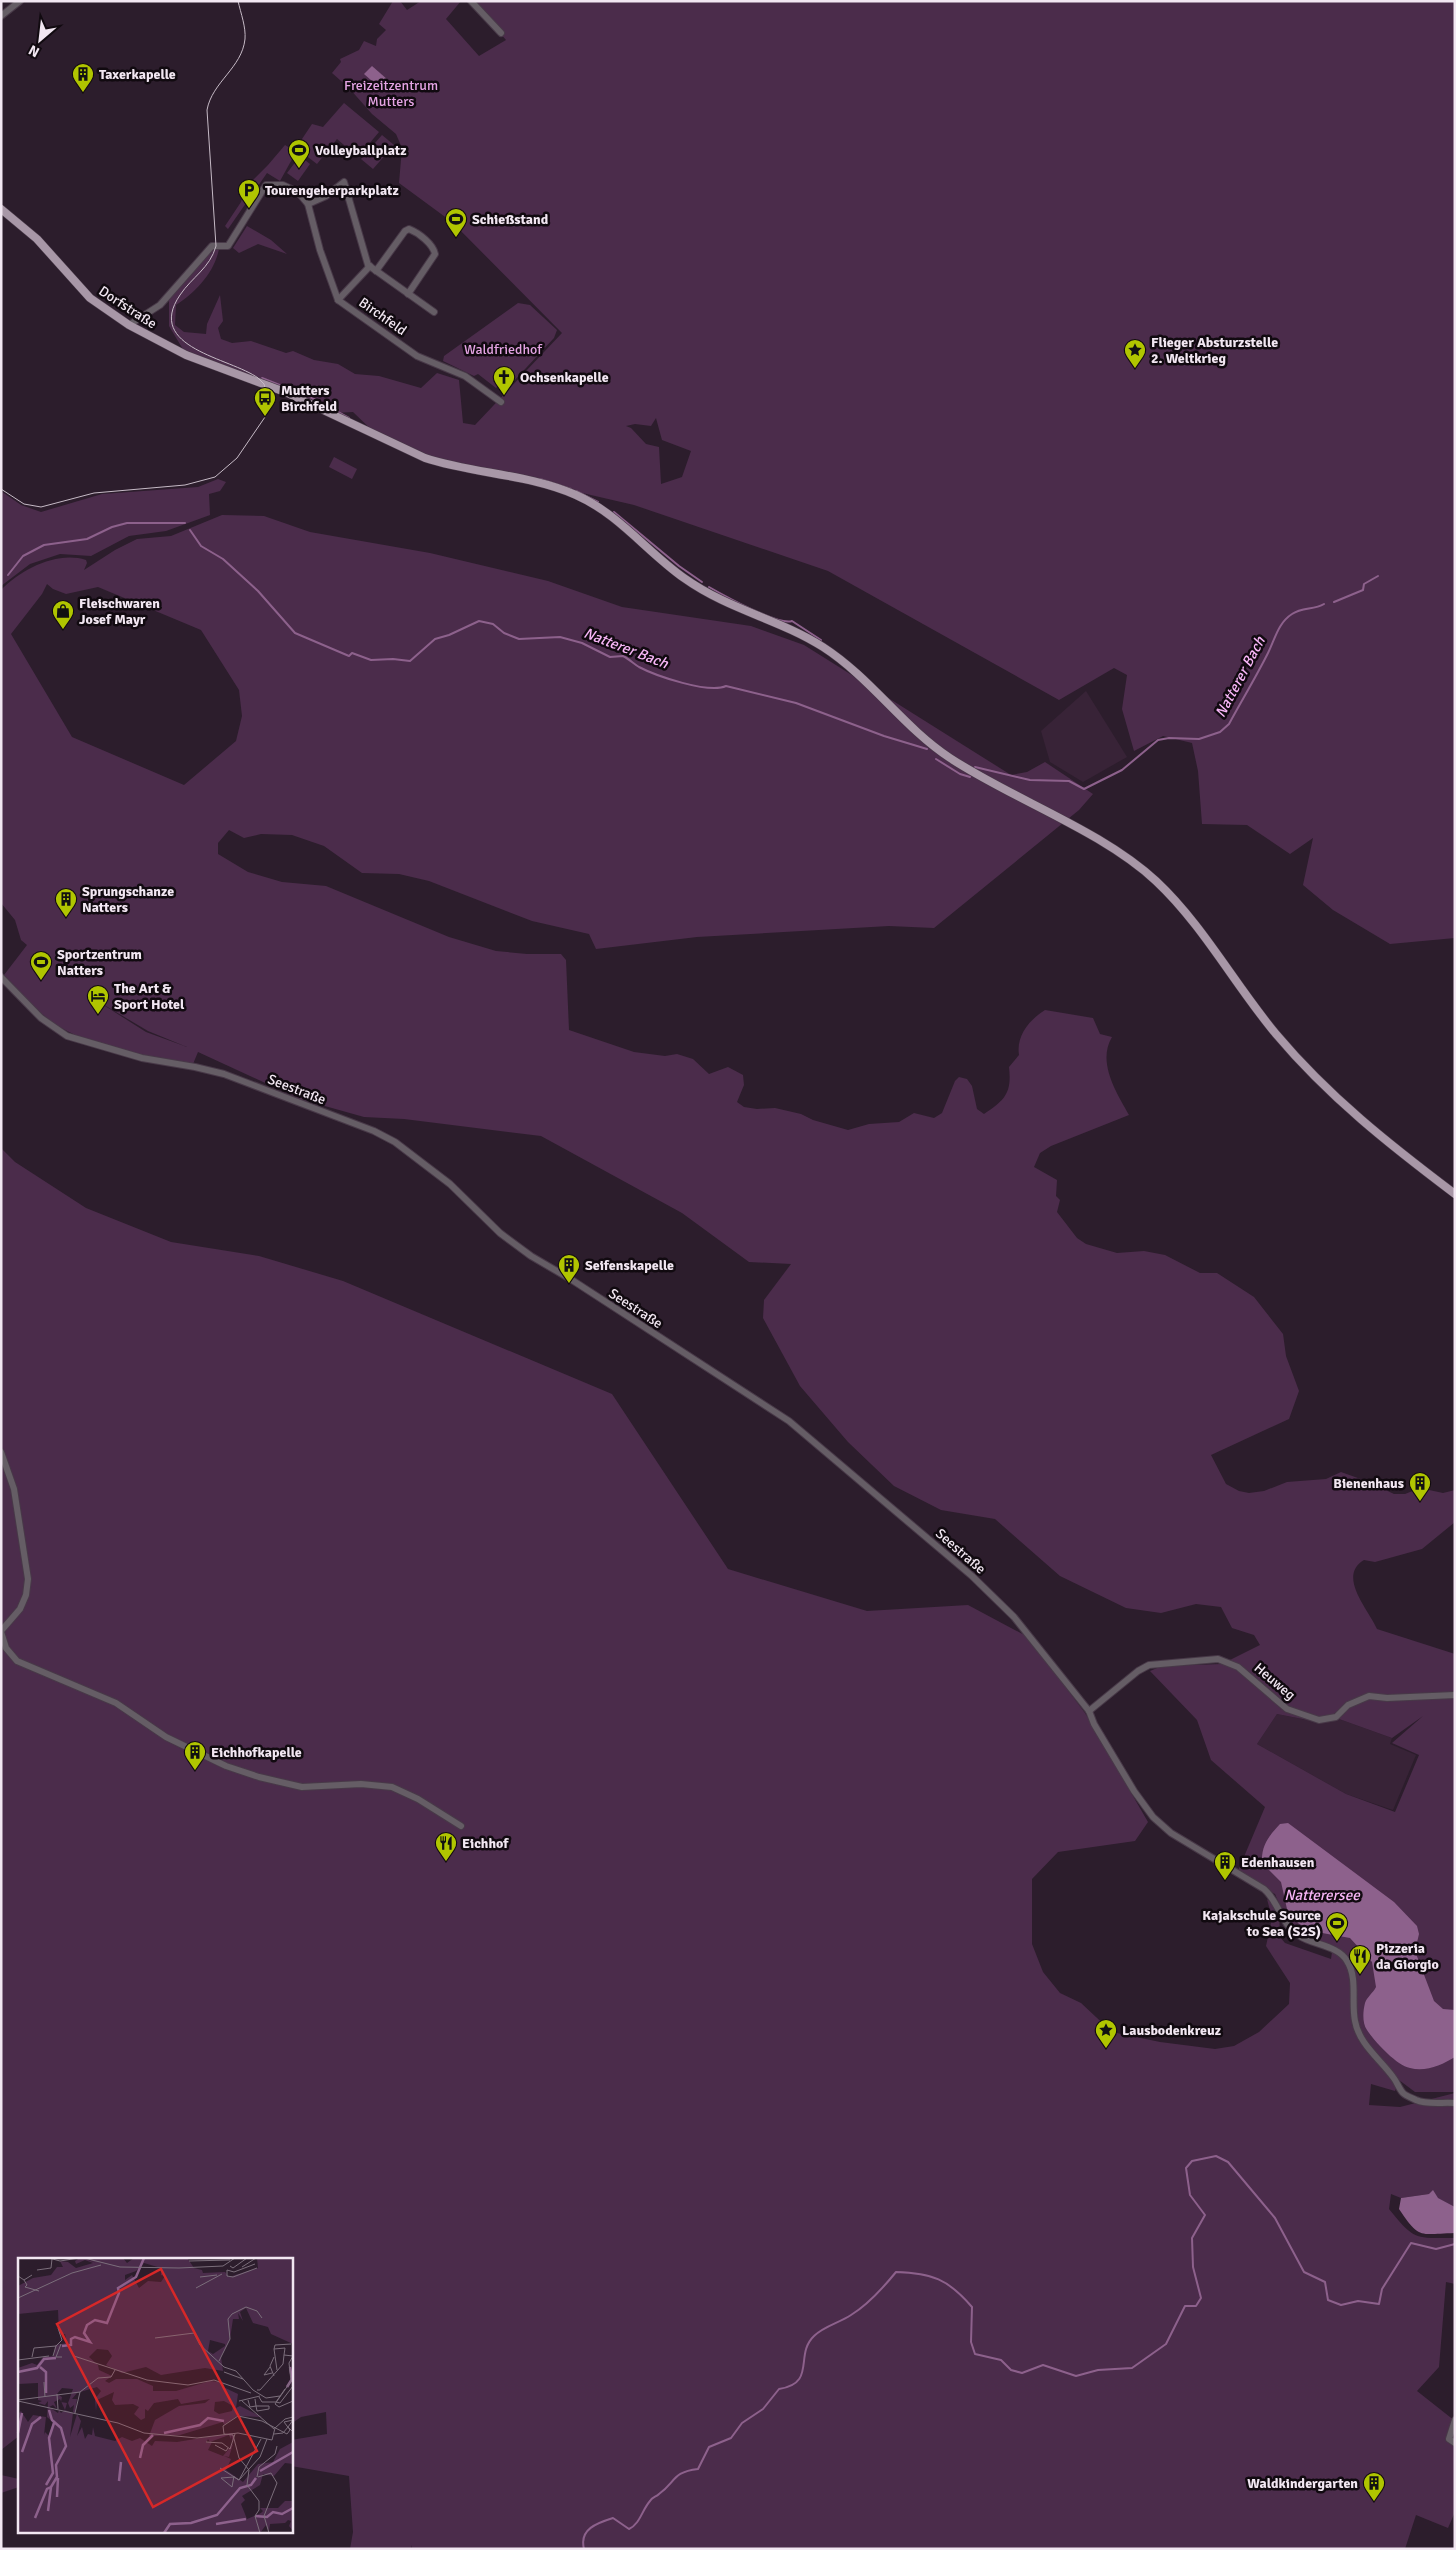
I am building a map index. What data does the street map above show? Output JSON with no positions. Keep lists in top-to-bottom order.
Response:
{
  "streets": {
    "main road": ["Dorfstraße"],
    "street": ["Birchfeld", "Seestraße", "Heuweg"]
  },
  "crossings": [
    ["Seestraße", "Heuweg"]
  ],
  "water": ["Natterer Bach", "Natterersee"],
  "parks": ["Freizeitzentrum Mutters", "Waldfriedhof"],
  "places": {
    "building": [
      "Taxerkapelle",
      "Sprungschanze Natters",
      "Seifenskapelle",
      "Bienenhaus",
      "Eichhofkapelle",
      "Edenhausen",
      "Waldkindergarten"
    ],
    "sports": [
      "Volleyballplatz",
      "Schießstand",
      "Sportzentrum Natters",
      "Kajakschule Source to Sea (S2S)"
    ],
    "parking": ["Tourengeherparkplatz"],
    "place": ["Flieger Absturzstelle 2. Weltkrieg", "Lausbodenkreuz"],
    "church": ["Ochsenkapelle"],
    "bus stop": ["Mutters Birchfeld"],
    "shop": ["Fleischwaren Josef Mayr"],
    "hotel": ["The Art & Sport Hotel"],
    "restaurant": ["Eichhof", "Pizzeria da Giorgio"]
  },
  "north": "bottom left"
}
